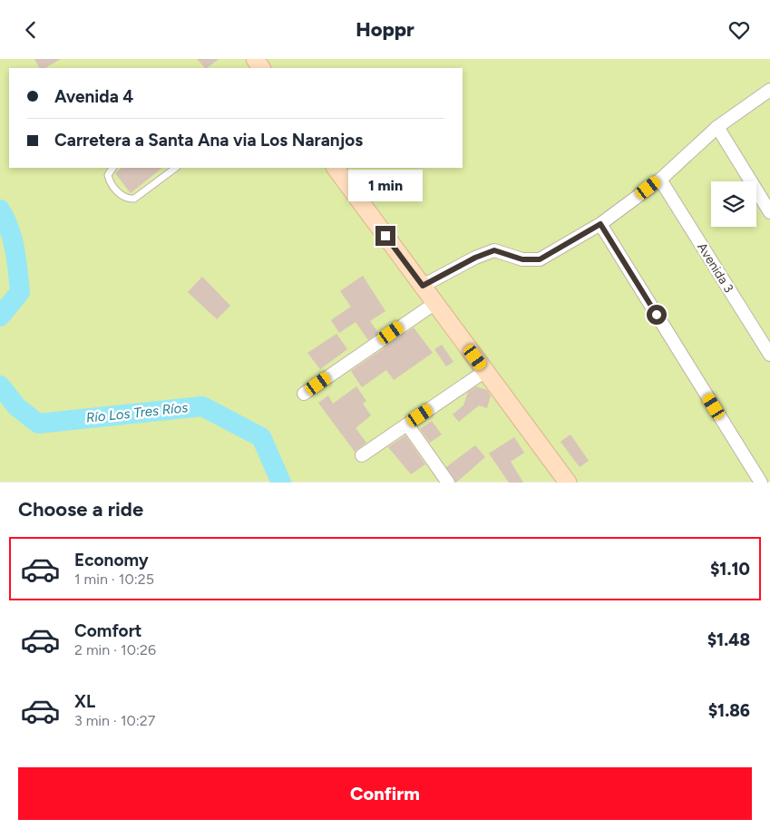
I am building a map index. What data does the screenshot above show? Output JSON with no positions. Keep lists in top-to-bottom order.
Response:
{
  "streets": {
    "street": ["Avenida 3"]
  },
  "water": ["Río Los Tres Ríos"],
  "page": {
    "header": "Hoppr",
    "banner": ["Avenida 4", "Carretera a Santa Ana via Los Naranjos"],
    "bubble": "1 min",
    "heading": "Choose a ride",
    "list": [
      {
        "name": "Economy",
        "note": "1 min · 10:25",
        "value": "$1.10"
      },
      {
        "name": "Comfort",
        "note": "2 min · 10:26",
        "value": "$1.48"
      },
      {
        "name": "XL",
        "note": "3 min · 10:27",
        "value": "$1.86"
      }
    ],
    "buttons": "Confirm"
  }
}
